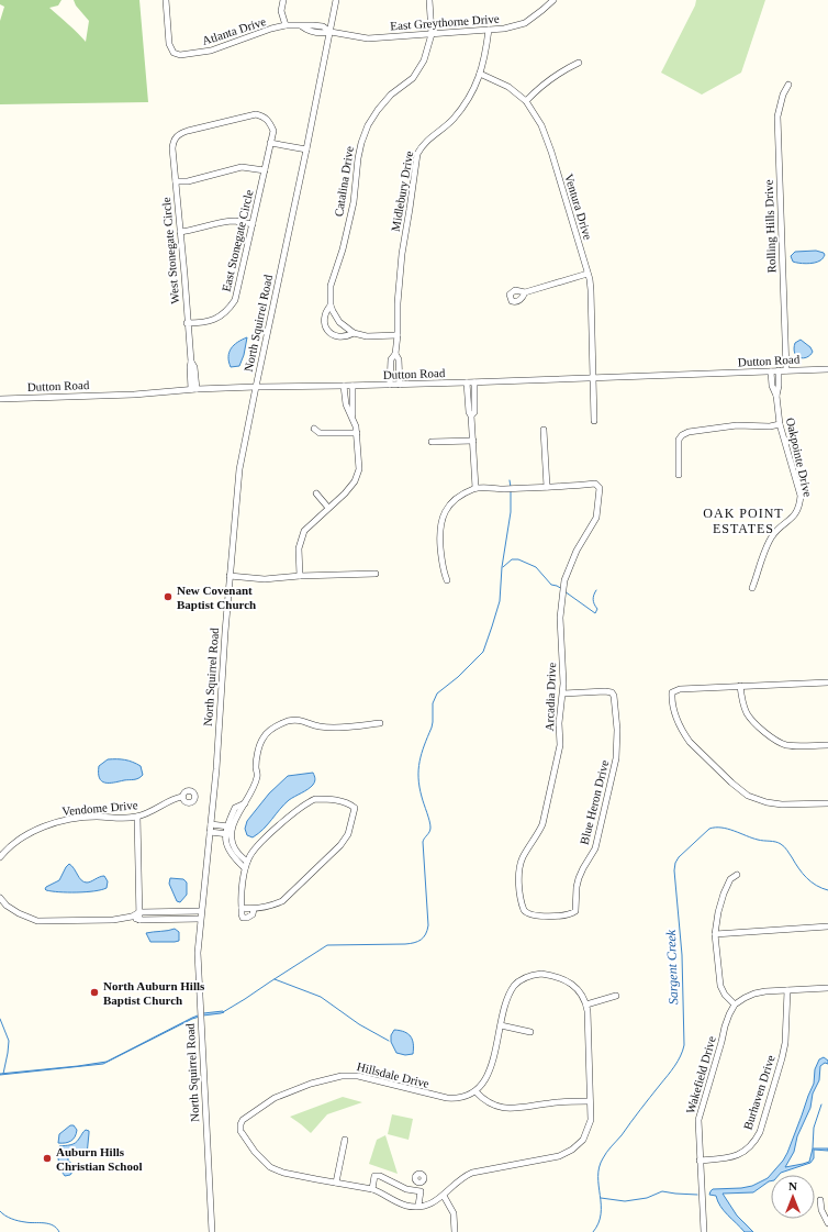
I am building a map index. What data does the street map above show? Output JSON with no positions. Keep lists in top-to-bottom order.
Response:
{
  "streets": {
    "street": [
      "East Greythorne Drive",
      "Atlanta Drive",
      "Catalina Drive",
      "Midlebury Drive",
      "Ventura Drive",
      "Rolling Hills Drive",
      "East Stonegate Circle",
      "West Stonegate Circle",
      "North Squirrel Road",
      "Dutton Road",
      "Oakpointe Drive",
      "Arcadia Drive",
      "Blue Heron Drive",
      "Vendome Drive",
      "Hillsdale Drive",
      "Wakefield Drive",
      "Burhaven Drive"
    ]
  },
  "crossings": [
    ["East Greythorne Drive", "Atlanta Drive"],
    ["East Greythorne Drive", "Catalina Drive"],
    ["East Greythorne Drive", "Midlebury Drive"],
    ["East Greythorne Drive", "North Squirrel Road"],
    ["Atlanta Drive", "North Squirrel Road"],
    ["Midlebury Drive", "Ventura Drive"],
    ["Midlebury Drive", "Dutton Road"],
    ["Ventura Drive", "Dutton Road"],
    ["Rolling Hills Drive", "Dutton Road"],
    ["East Stonegate Circle", "West Stonegate Circle"],
    ["West Stonegate Circle", "Dutton Road"],
    ["North Squirrel Road", "Dutton Road"],
    ["Dutton Road", "Oakpointe Drive"],
    ["Arcadia Drive", "Blue Heron Drive"],
    ["Wakefield Drive", "Burhaven Drive"]
  ],
  "districts": ["OAK POINT ESTATES"],
  "water": ["Sargent Creek"],
  "places": ["New Covenant Baptist Church", "North Auburn Hills Baptist Church", "Auburn Hills Christian School"],
  "north": "top"
}
